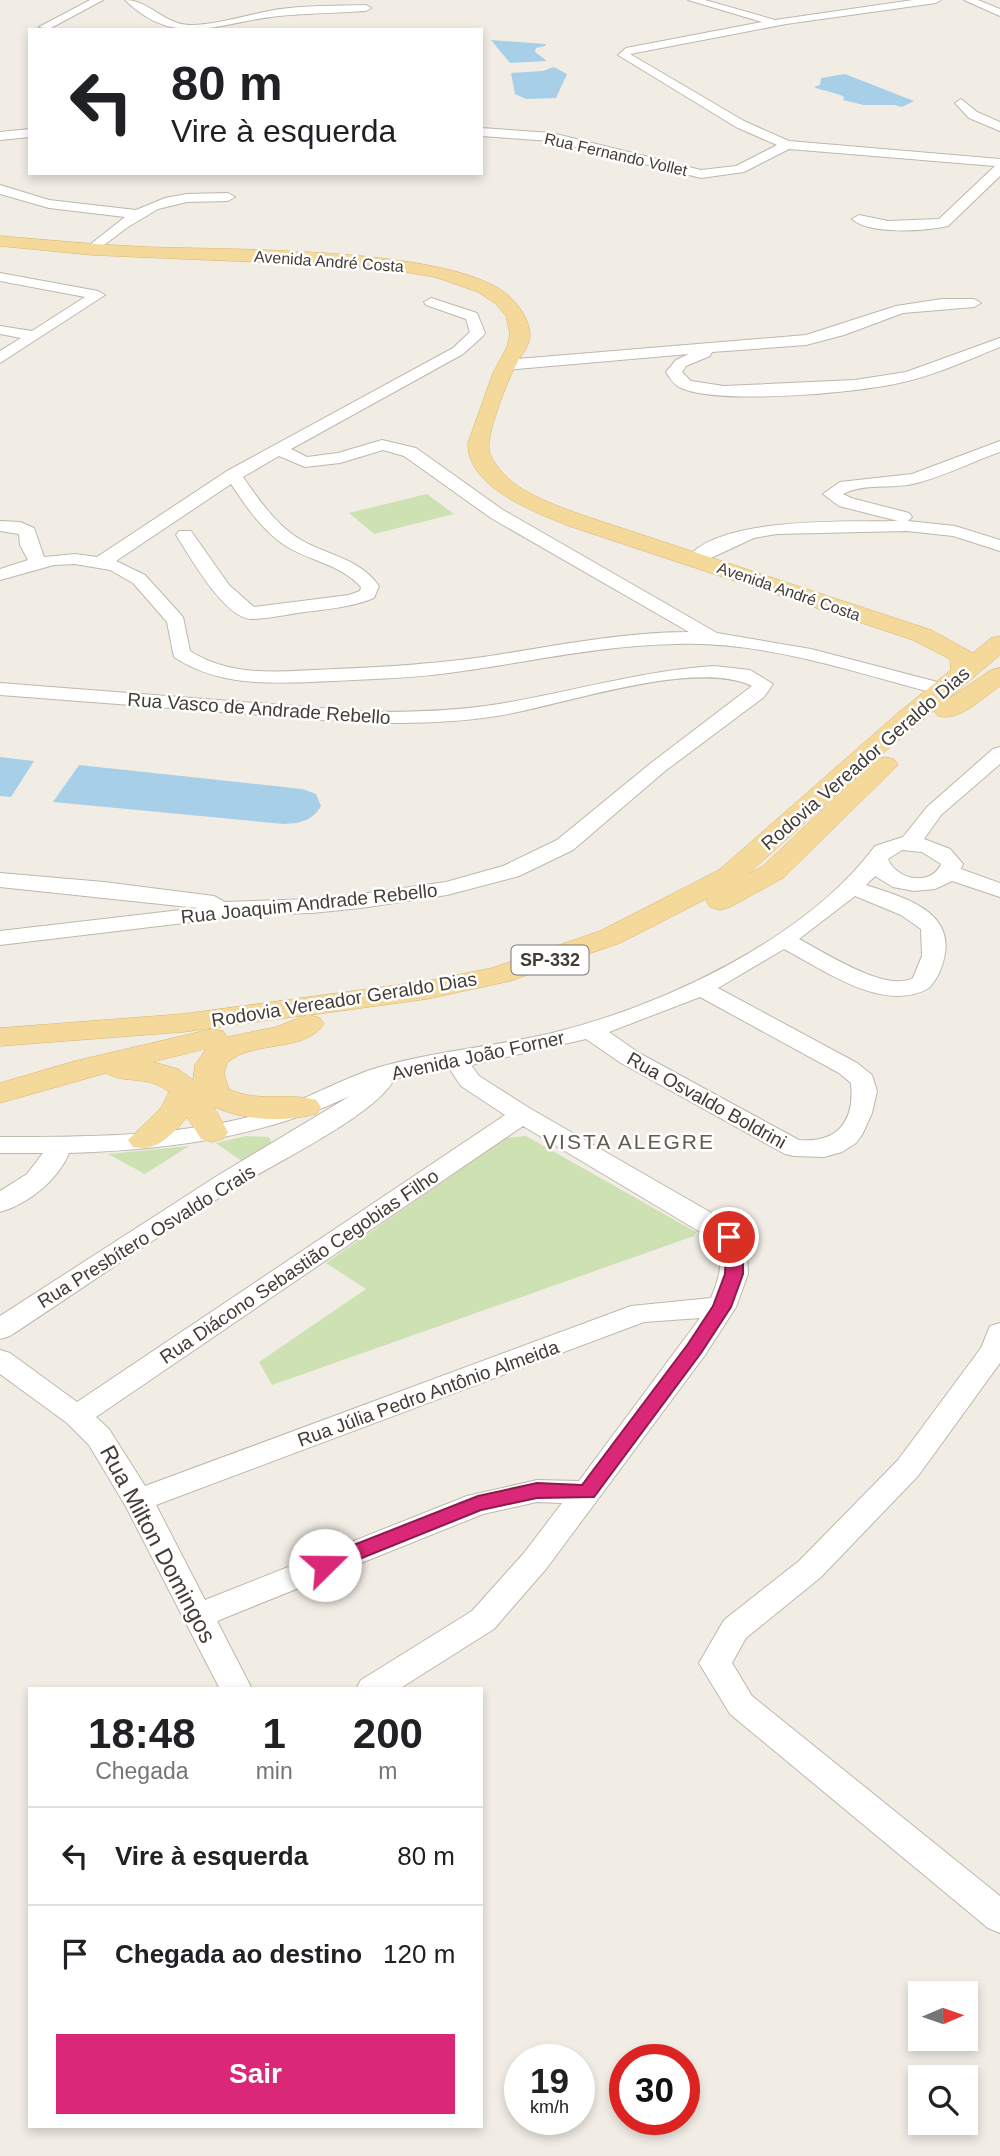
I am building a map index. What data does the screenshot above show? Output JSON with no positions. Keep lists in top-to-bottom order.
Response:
{
  "streets": {
    "main road": ["Avenida André Costa", "Rodovia Vereador Geraldo Dias", "SP-332"],
    "street": [
      "Rua Fernando Vollet",
      "Rua Vasco de Andrade Rebello",
      "Rua Joaquim Andrade Rebello",
      "Avenida João Forner",
      "Rua Osvaldo Boldrini",
      "Rua Presbítero Osvaldo Crais",
      "Rua Diácono Sebastião Cegobias Filho",
      "Rua Júlia Pedro Antônio Almeida",
      "Rua Milton Domingos"
    ]
  },
  "crossings": [
    ["Avenida André Costa", "Rodovia Vereador Geraldo Dias"],
    ["Rua Vasco de Andrade Rebello", "Rua Joaquim Andrade Rebello"],
    ["Avenida João Forner", "Rua Osvaldo Boldrini"],
    ["Avenida João Forner", "Rua Presbítero Osvaldo Crais"],
    ["Rua Diácono Sebastião Cegobias Filho", "Rua Milton Domingos"],
    ["Rua Júlia Pedro Antônio Almeida", "Rua Milton Domingos"]
  ],
  "districts": ["VISTA ALEGRE"],
  "north": "right",
  "page": {
    "turn": ["80 m", "Vire à esquerda"],
    "eta": [
      "18:48",
      "Chegada",
      "1",
      "min",
      "200",
      "m"
    ],
    "list": [
      {
        "name": "Vire à esquerda",
        "value": "80 m"
      },
      {
        "name": "Chegada ao destino",
        "value": "120 m"
      }
    ],
    "buttons": "Sair",
    "speed": "19 km/h",
    "limit": "30"
  }
}
